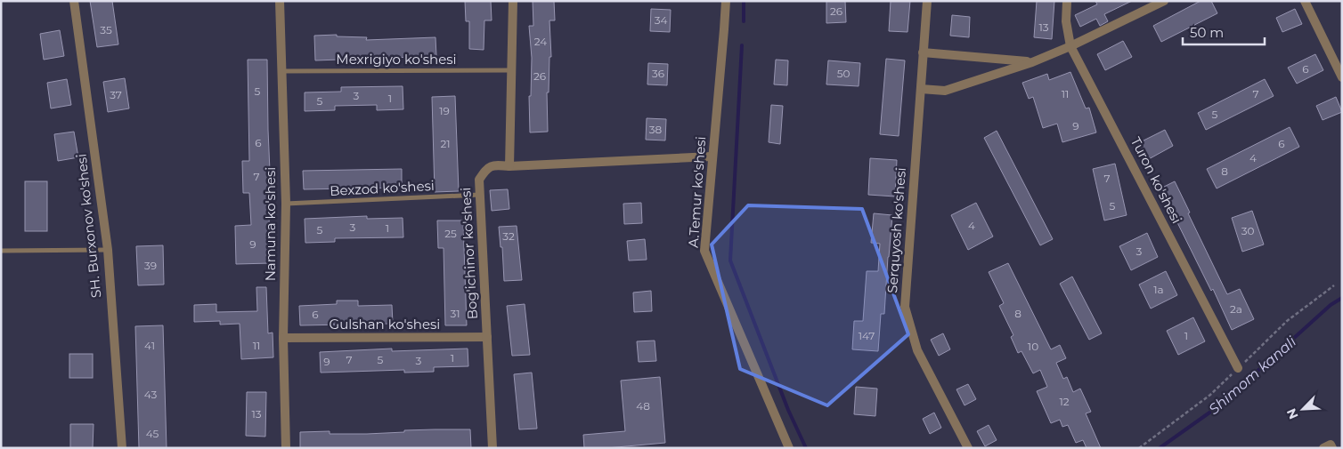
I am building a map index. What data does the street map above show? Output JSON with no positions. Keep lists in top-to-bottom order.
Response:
{
  "streets": {
    "street": [
      "Turon ko'shesi",
      "A.Temur ko'shesi",
      "Namuna ko'shesi",
      "SH. Burxonov ko'shesi",
      "Serquyosh ko'shesi",
      "Bog'ichinor ko'shesi",
      "Gulshan ko'shesi"
    ],
    "lane": ["Mexrigiyo ko'shesi", "Bexzod ko'shesi"]
  },
  "crossings": [
    ["Mexrigiyo ko'shesi", "Namuna ko'shesi"],
    ["Bexzod ko'shesi", "Namuna ko'shesi"],
    ["Bexzod ko'shesi", "Bog'ichinor ko'shesi"],
    ["A.Temur ko'shesi", "Bog'ichinor ko'shesi"],
    ["Namuna ko'shesi", "Gulshan ko'shesi"],
    ["Bog'ichinor ko'shesi", "Gulshan ko'shesi"]
  ],
  "water": ["Shimom kanali"],
  "house_numbers": [
    "26",
    "34",
    "13",
    "35",
    "24",
    "6",
    "36",
    "50",
    "26",
    "5",
    "11",
    "7",
    "37",
    "3",
    "1",
    "5",
    "19",
    "5",
    "9",
    "38",
    "6",
    "21",
    "6",
    "4",
    "8",
    "7",
    "7",
    "5",
    "4",
    "3",
    "1",
    "5",
    "30",
    "25",
    "32",
    "9",
    "3",
    "39",
    "1a",
    "2a",
    "31",
    "8",
    "6",
    "147",
    "1",
    "41",
    "11",
    "10",
    "1",
    "7",
    "5",
    "3",
    "9",
    "43",
    "12",
    "48",
    "13",
    "45"
  ],
  "scale_bar": "50 m",
  "north": "bottom left"
}
